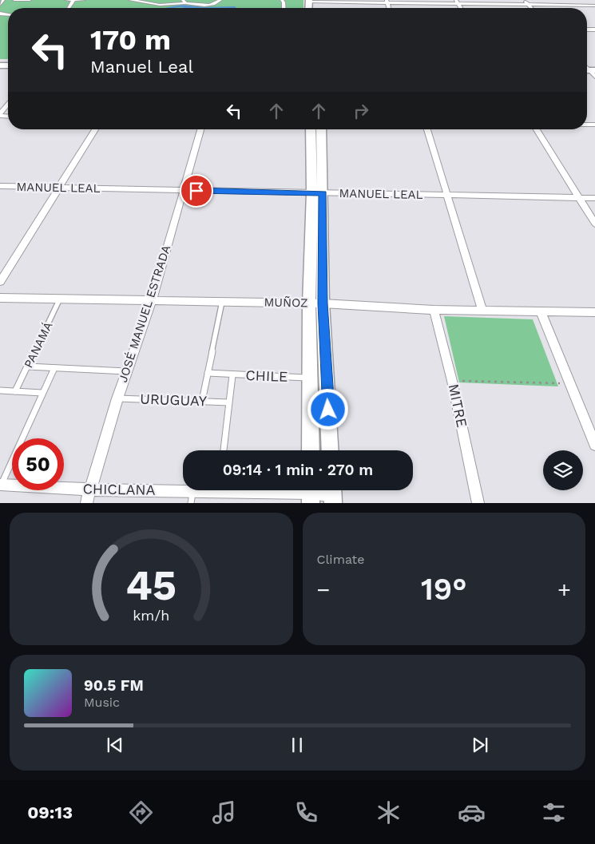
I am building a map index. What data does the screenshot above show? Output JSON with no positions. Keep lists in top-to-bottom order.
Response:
{
  "streets": {
    "street": [
      "MANUEL LEAL",
      "MUÑOZ",
      "JOSÉ MANUEL ESTRADA",
      "MITRE",
      "CHICLANA"
    ],
    "lane": ["PANAMÁ", "CHILE", "URUGUAY"]
  },
  "crossings": [
    ["MANUEL LEAL", "JOSÉ MANUEL ESTRADA"],
    ["MUÑOZ", "JOSÉ MANUEL ESTRADA"],
    ["MUÑOZ", "PANAMÁ"],
    ["MUÑOZ", "MITRE"],
    ["JOSÉ MANUEL ESTRADA", "URUGUAY"],
    ["JOSÉ MANUEL ESTRADA", "CHICLANA"]
  ],
  "page": {
    "turn": ["170 m", "Manuel Leal"],
    "limit": "50",
    "trip": "09:14 · 1 min · 270 m",
    "tile": "Climate",
    "heat": ["−", "19°", "+"],
    "song": ["90.5 FM", "Music"],
    "tabs": "09:13",
    "gauge": ["45", "km/h"]
  }
}
